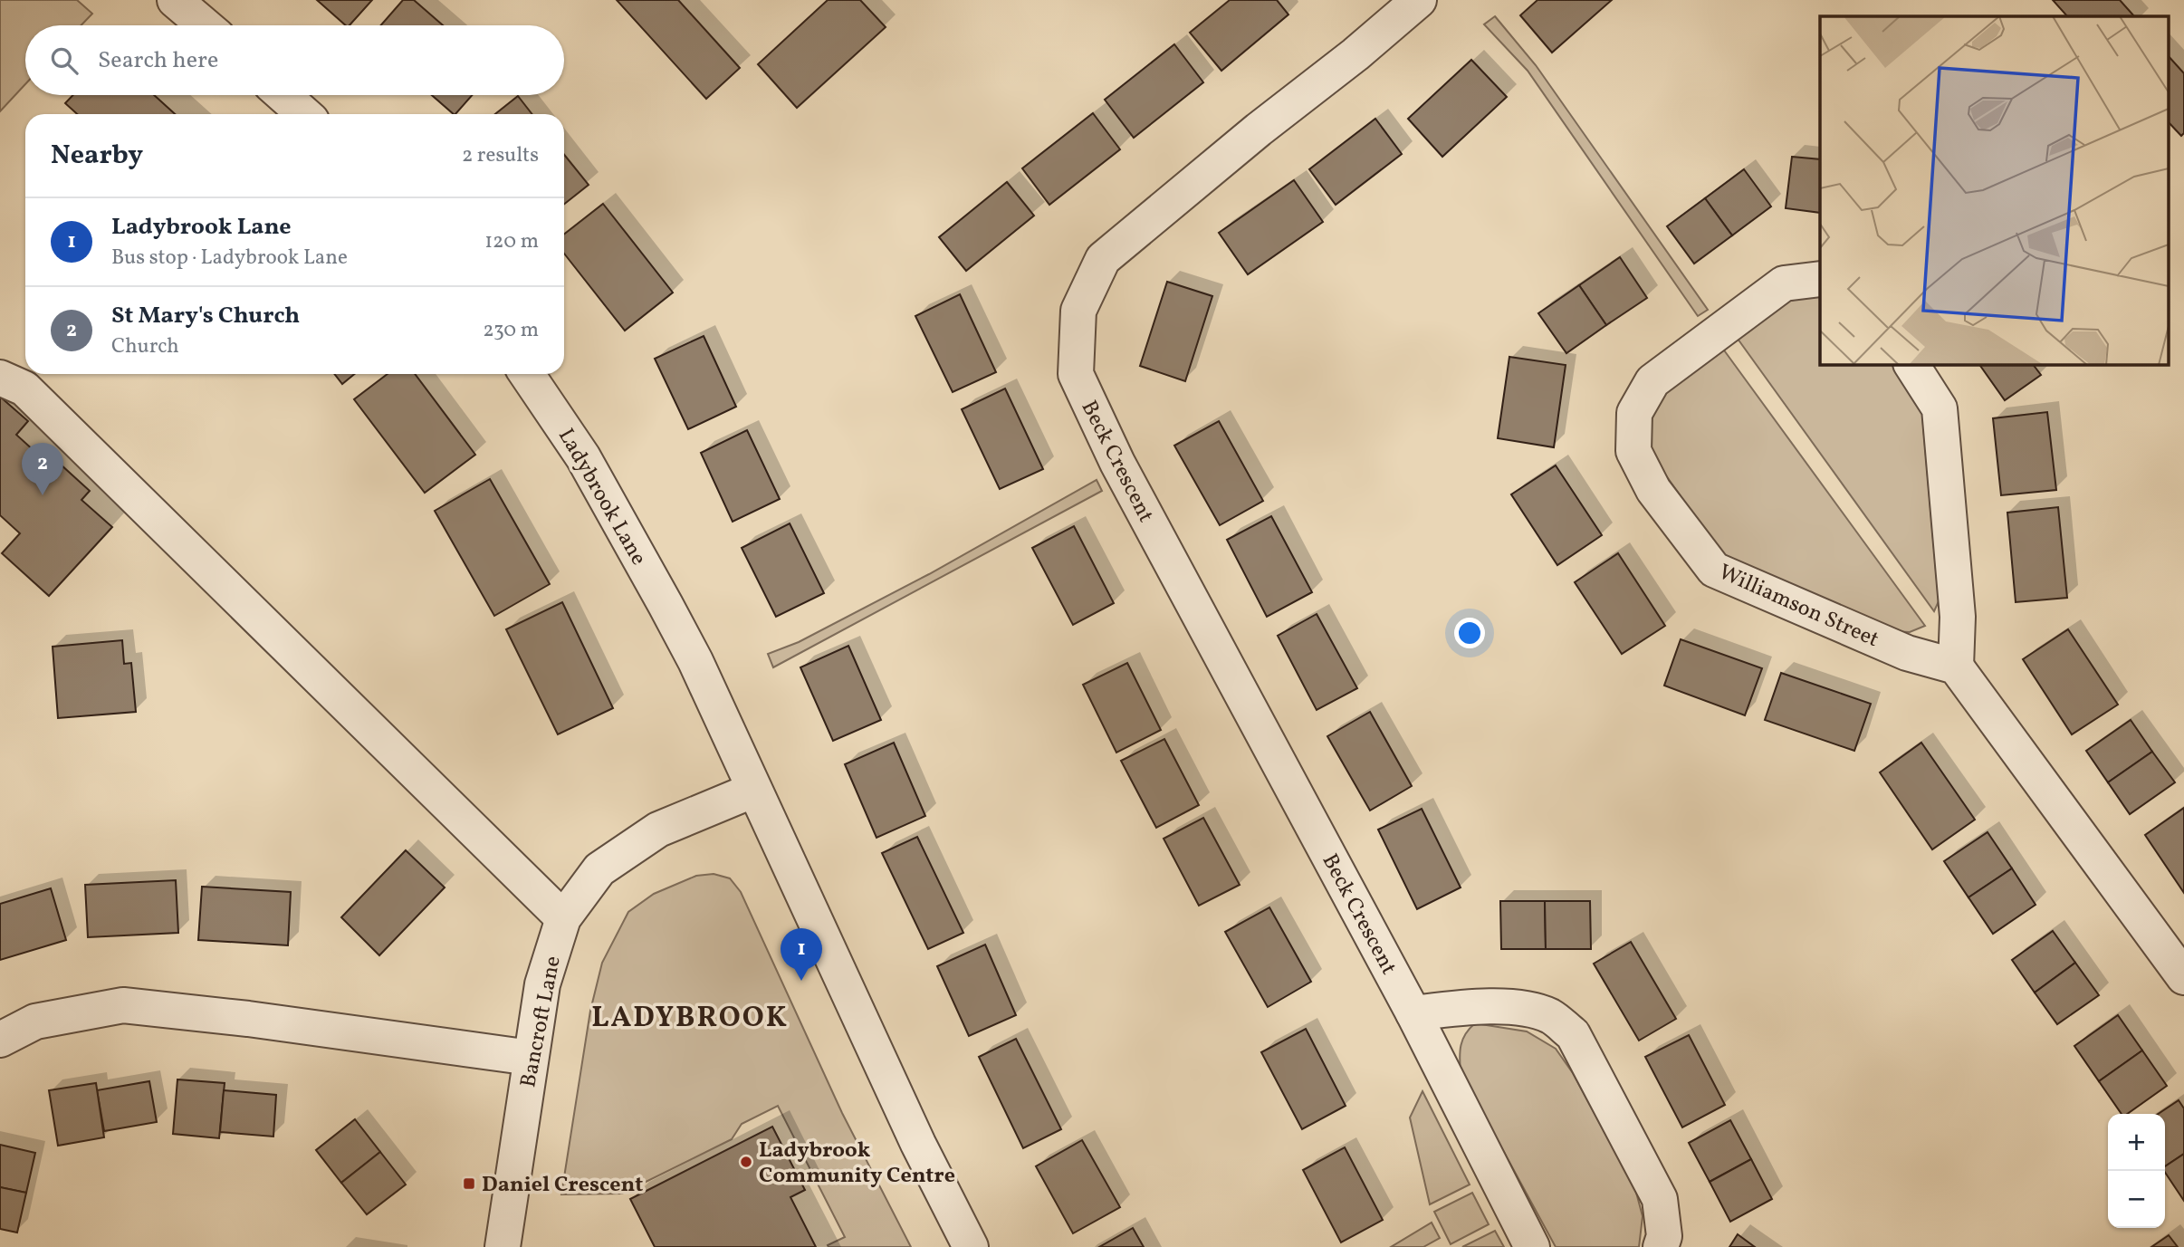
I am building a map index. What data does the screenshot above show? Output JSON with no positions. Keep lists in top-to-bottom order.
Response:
{
  "streets": {
    "street": [
      "Beck Crescent",
      "Ladybrook Lane",
      "Williamson Street",
      "Bancroft Lane"
    ]
  },
  "crossings": [
    ["Ladybrook Lane", "Bancroft Lane"]
  ],
  "districts": ["LADYBROOK"],
  "places": {
    "other": ["Ladybrook Community Centre"],
    "transit": ["Daniel Crescent"]
  },
  "page": {
    "search": "Search here",
    "heading": ["Nearby", "2 results"],
    "list": [
      {
        "mark": "1",
        "name": "Ladybrook Lane",
        "note": "Bus stop · Ladybrook Lane",
        "value": "120 m"
      },
      {
        "mark": "2",
        "name": "St Mary's Church",
        "note": "Church",
        "value": "230 m"
      }
    ],
    "pins": ["2", "1"],
    "map_buttons": ["+", "−"]
  }
}
